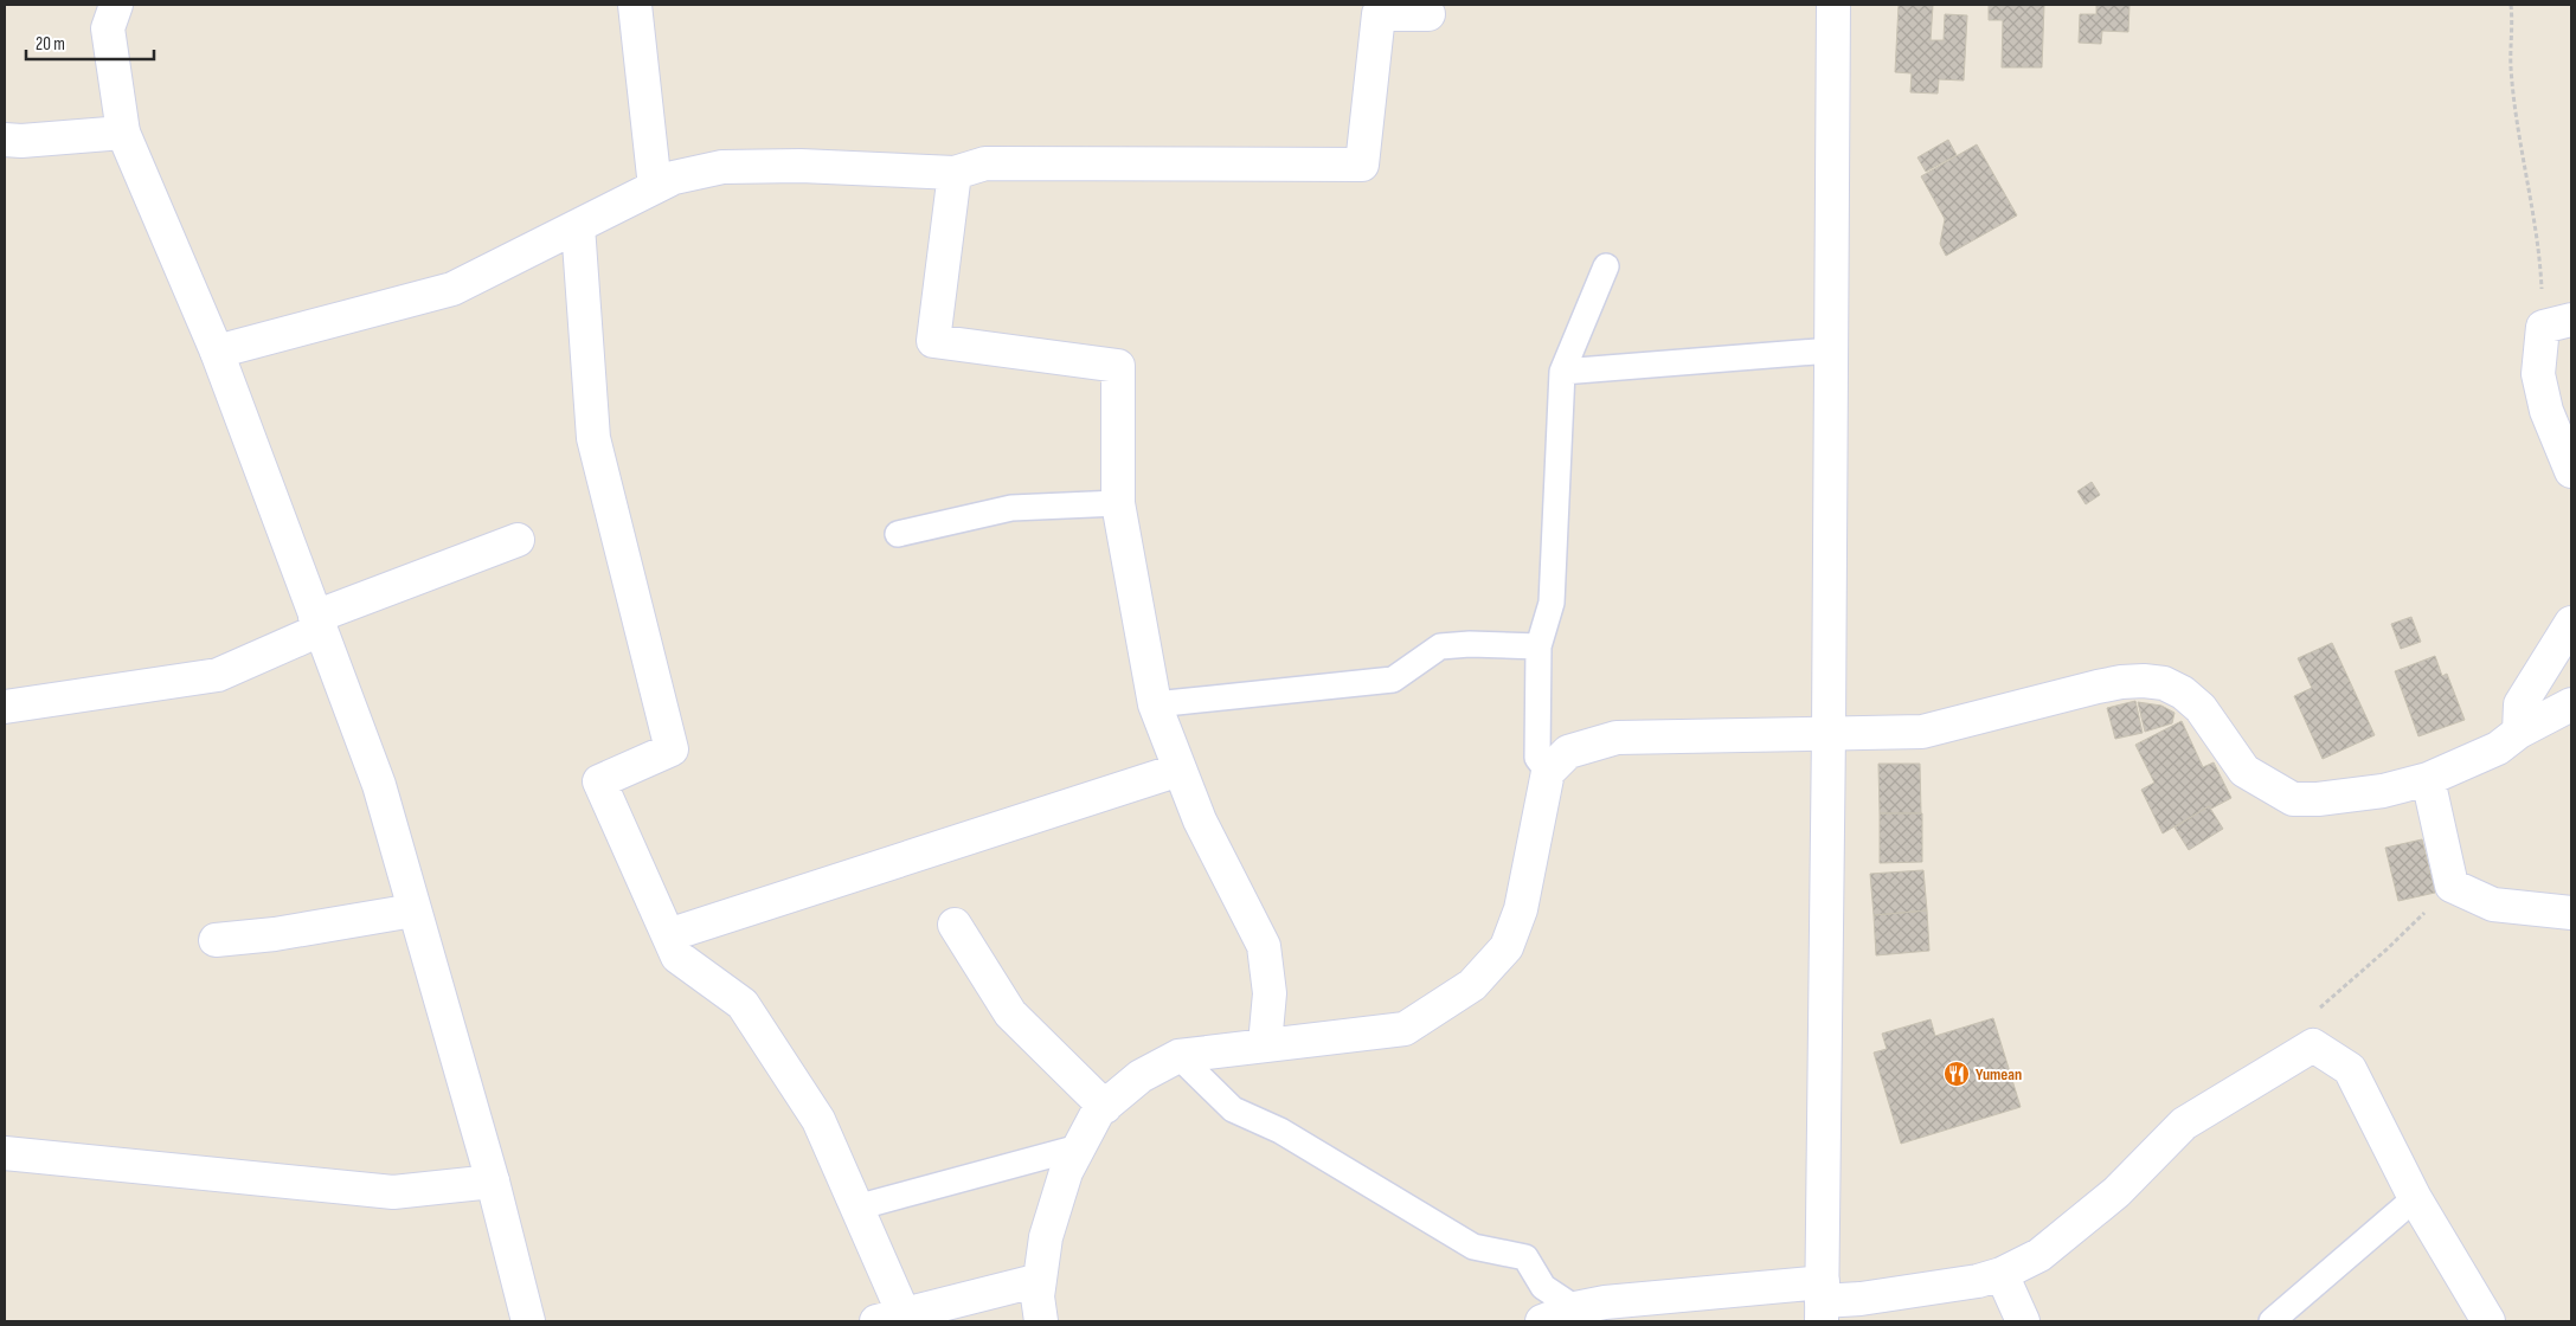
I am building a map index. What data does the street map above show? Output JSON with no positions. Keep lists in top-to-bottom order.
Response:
{
  "places": {
    "restaurant": ["Yumean"]
  },
  "scale_bar": "20 m"
}
